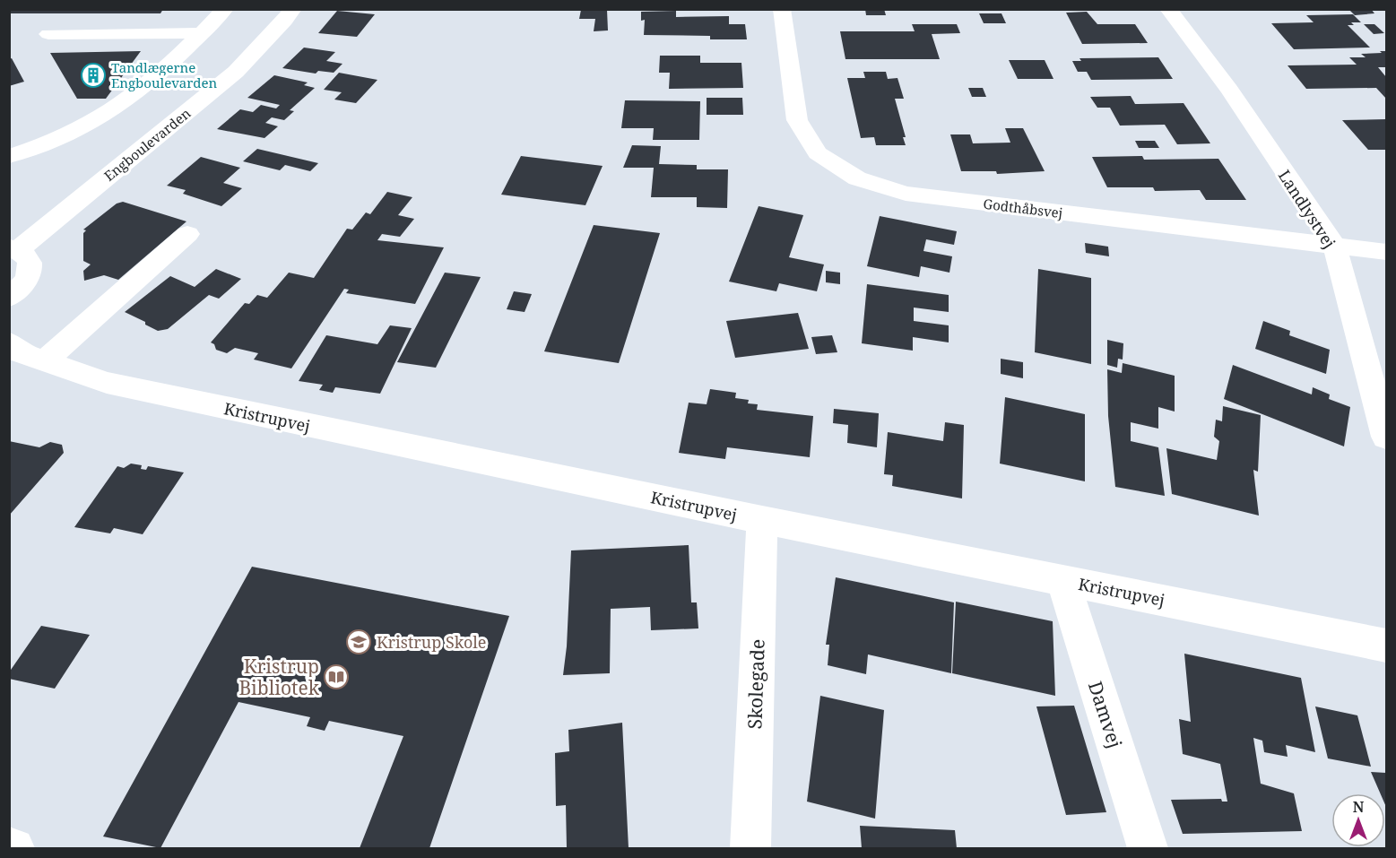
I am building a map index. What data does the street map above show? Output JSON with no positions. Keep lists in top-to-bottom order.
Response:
{
  "streets": {
    "street": [
      "Engboulevarden",
      "Godthåbsvej",
      "Landlystvej",
      "Kristrupvej",
      "Skolegade",
      "Damvej"
    ]
  },
  "crossings": [
    ["Godthåbsvej", "Landlystvej"],
    ["Kristrupvej", "Skolegade"],
    ["Kristrupvej", "Damvej"]
  ],
  "places": {
    "building": ["Tandlægerne Engboulevarden"],
    "school or university": ["Kristrup Skole"],
    "library": ["Kristrup Bibliotek"]
  },
  "north": "top"
}
